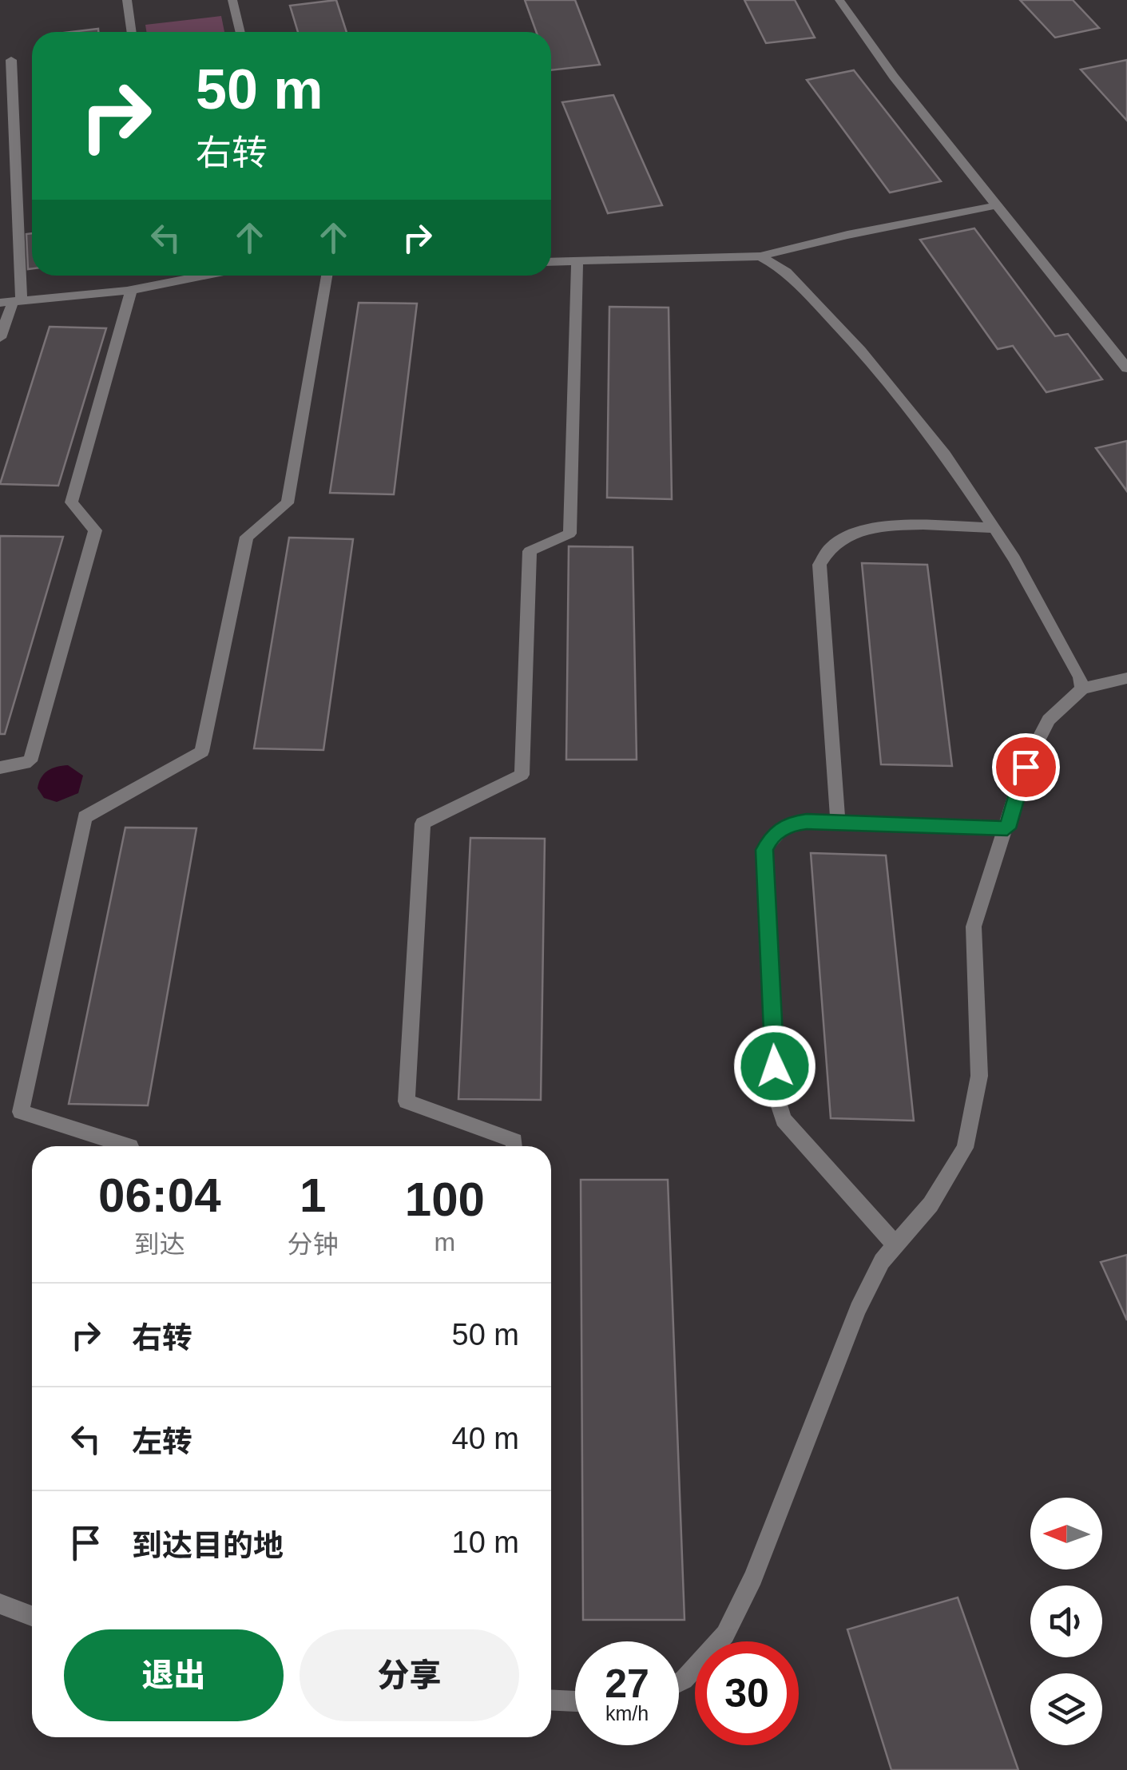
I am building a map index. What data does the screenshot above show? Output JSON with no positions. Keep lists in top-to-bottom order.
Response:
{
  "north": "left",
  "page": {
    "turn": ["50 m", "右转"],
    "eta": [
      "06:04",
      "到达",
      "1",
      "分钟",
      "100",
      "m"
    ],
    "list": [
      {
        "name": "右转",
        "value": "50 m"
      },
      {
        "name": "左转",
        "value": "40 m"
      },
      {
        "name": "到达目的地",
        "value": "10 m"
      }
    ],
    "buttons": ["退出", "分享"],
    "speed": "27 km/h",
    "limit": "30"
  }
}
